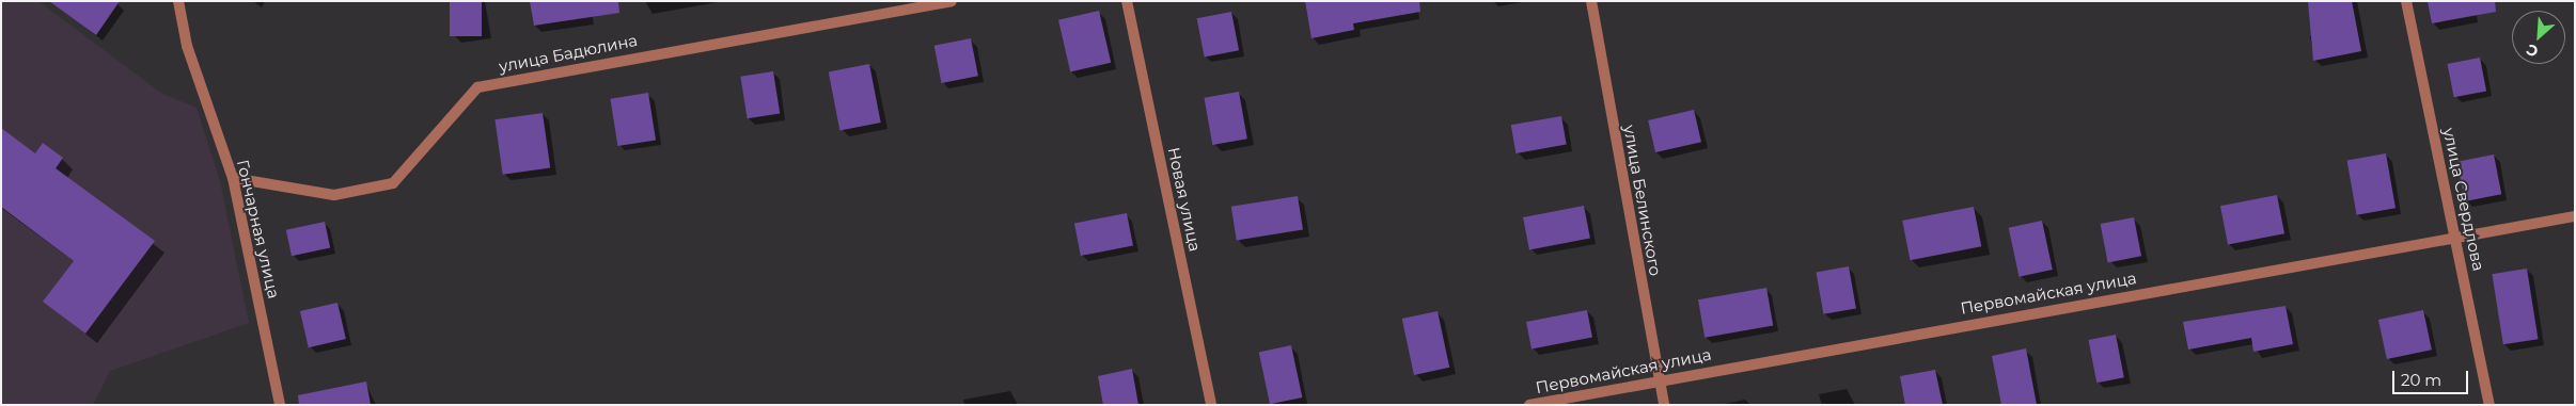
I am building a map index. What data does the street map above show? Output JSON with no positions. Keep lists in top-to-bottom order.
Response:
{
  "streets": {
    "street": [
      "улица Бадюлина",
      "Новая улица",
      "улица Свердлова",
      "улица Белинского",
      "Гончарная улица",
      "Первомайская улица"
    ]
  },
  "crossings": [
    ["улица Бадюлина", "Гончарная улица"],
    ["улица Свердлова", "Первомайская улица"],
    ["улица Белинского", "Первомайская улица"]
  ],
  "scale_bar": "20 m",
  "north": "bottom left"
}
